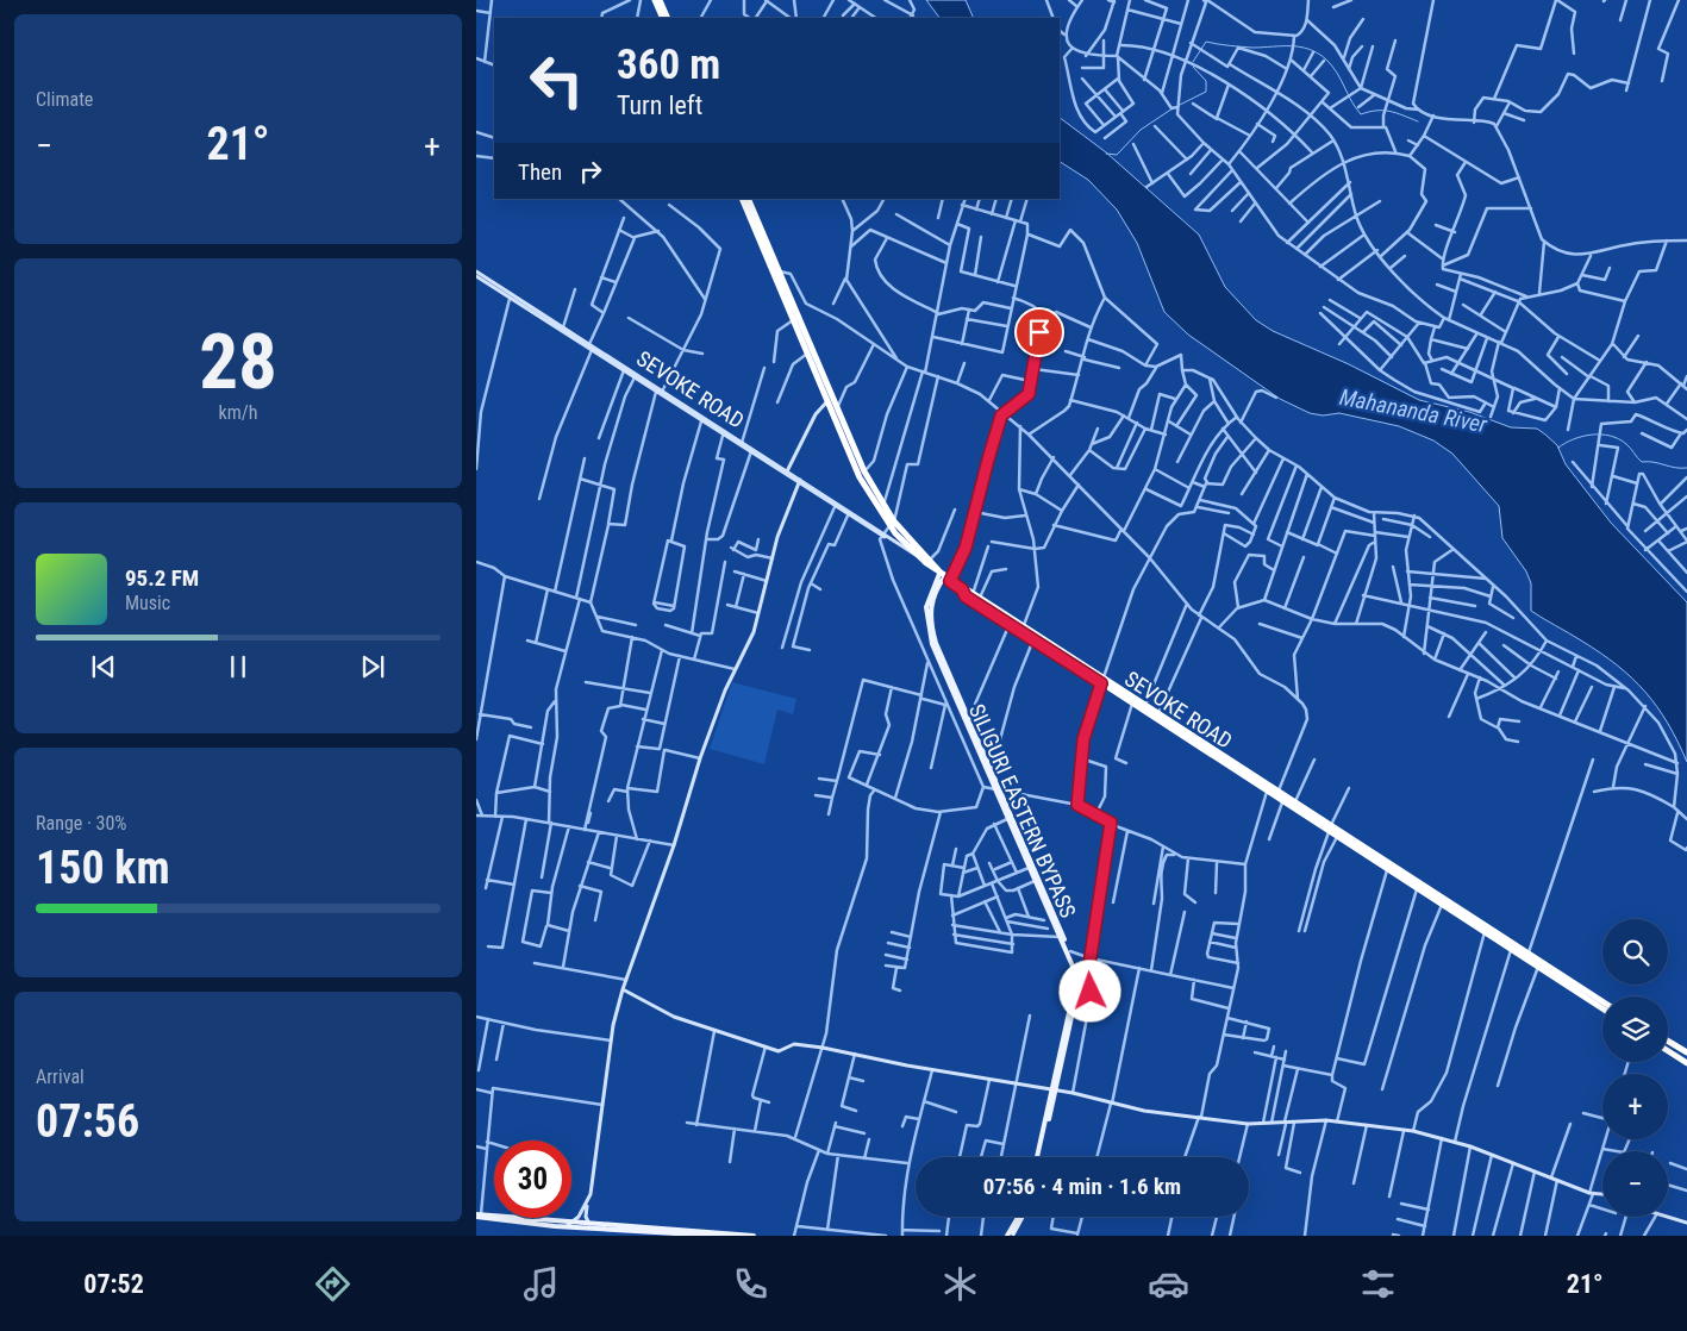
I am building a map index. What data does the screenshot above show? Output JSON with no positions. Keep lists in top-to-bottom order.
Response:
{
  "streets": {
    "highway": ["SEVOKE ROAD"],
    "main road": ["SILIGURI EASTERN BYPASS"]
  },
  "water": ["Mahananda River"],
  "page": {
    "tile": [
      "Climate",
      ["28", "km/h"],
      ["Range · 30%", "150 km"],
      ["Arrival", "07:56"]
    ],
    "turn": ["360 m", "Turn left"],
    "heat": ["−", "21°", "+"],
    "then": "Then",
    "song": ["95.2 FM", "Music"],
    "map_buttons": ["+", "−"],
    "limit": "30",
    "trip": "07:56 · 4 min · 1.6 km",
    "tabs": ["07:52", "21°"]
  }
}
